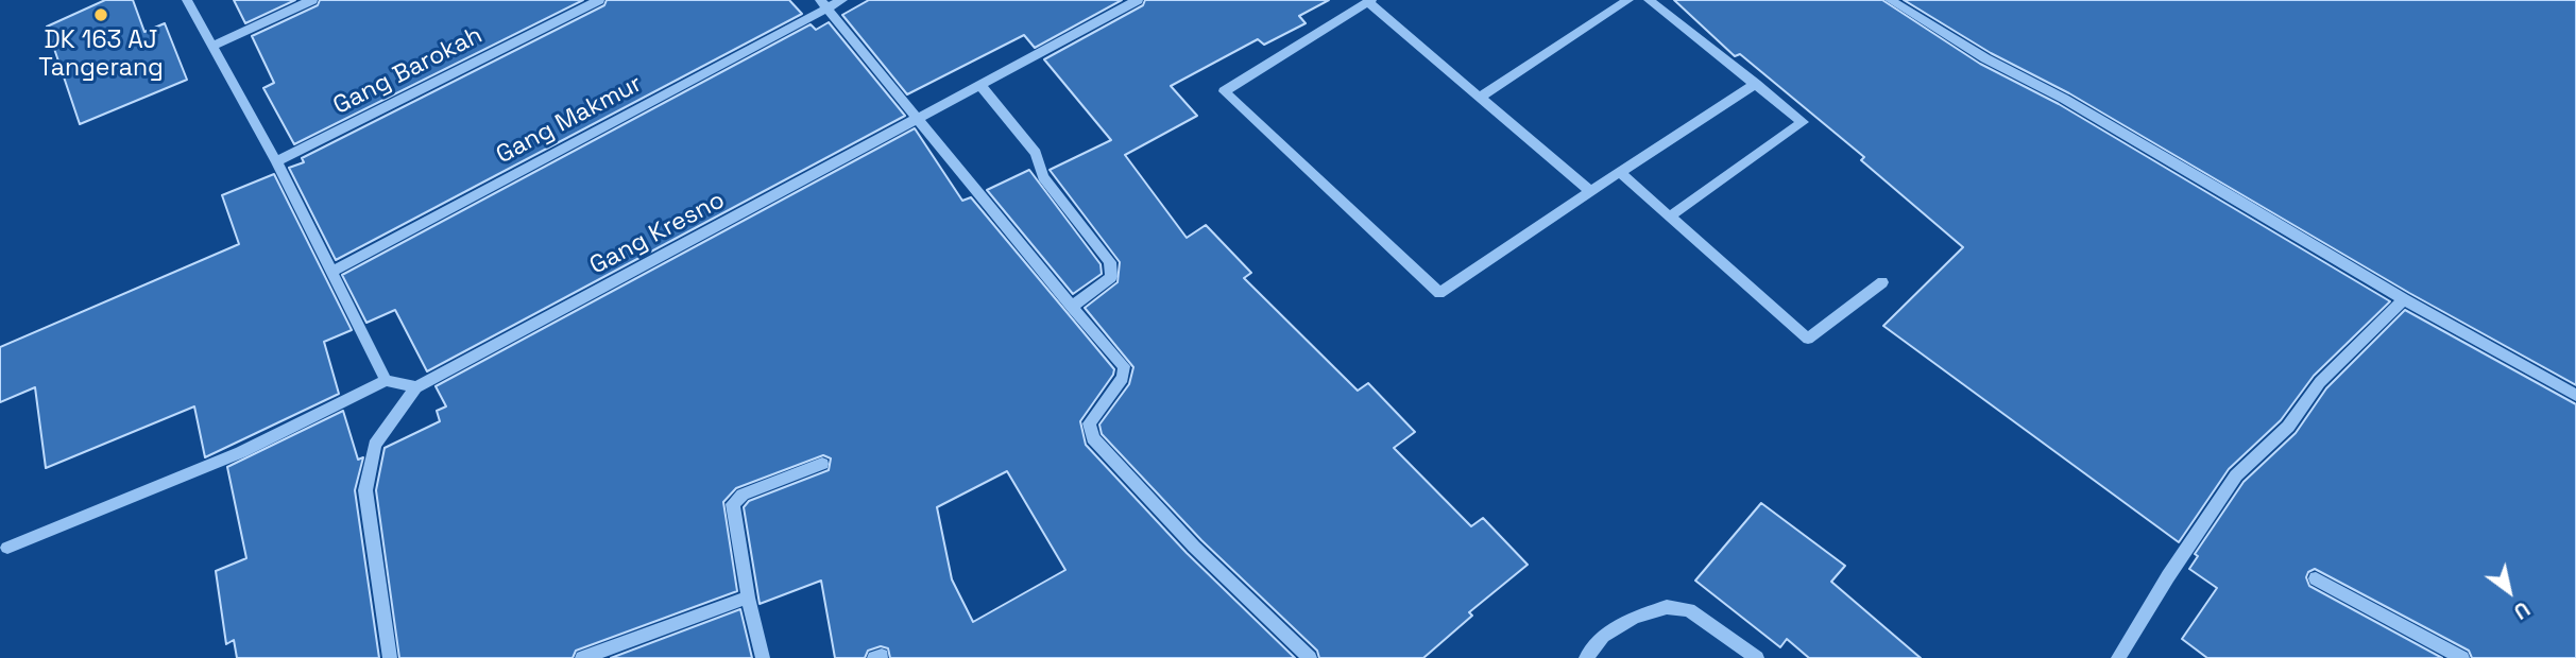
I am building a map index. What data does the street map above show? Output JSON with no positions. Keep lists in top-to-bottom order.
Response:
{
  "streets": {
    "street": ["Gang Barokah", "Gang Makmur", "Gang Kresno"]
  },
  "places": ["DK 163 AJ Tangerang"],
  "north": "bottom right"
}
